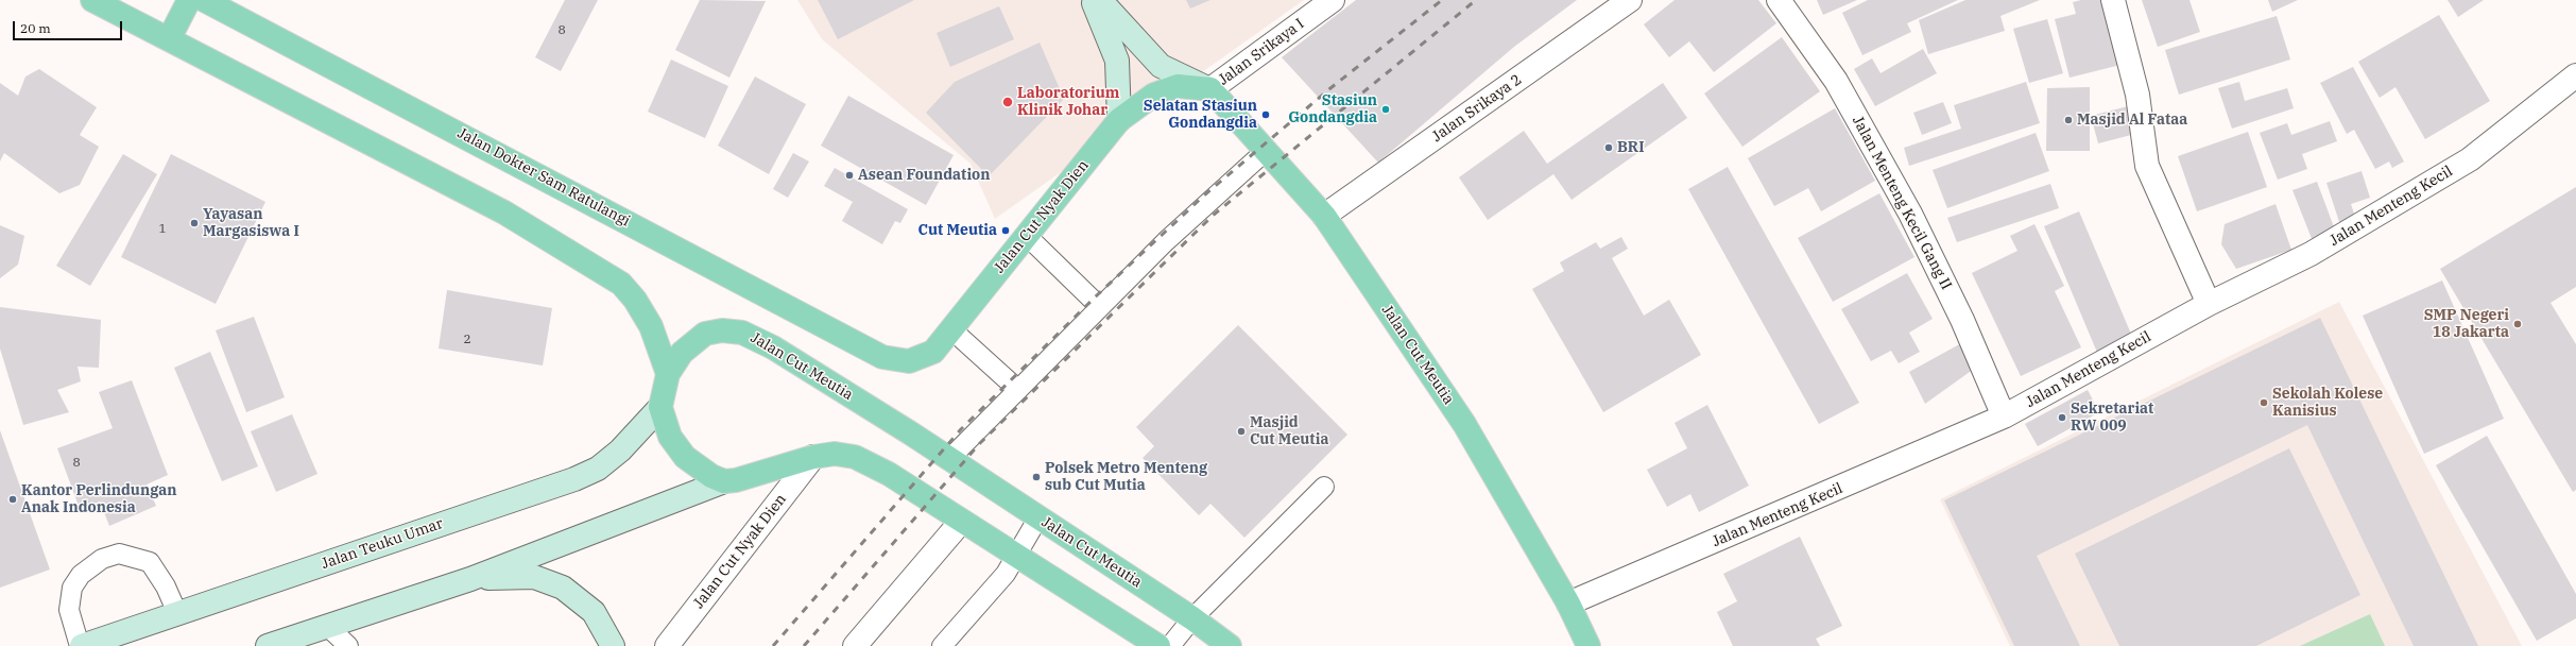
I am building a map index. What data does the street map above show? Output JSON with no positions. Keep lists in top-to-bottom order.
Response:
{
  "streets": {
    "main road": ["Jalan Dokter Sam Ratulangi", "Jalan Cut Nyak Dien", "Jalan Cut Meutia"],
    "street": [
      "Jalan Srikaya I",
      "Jalan Srikaya 2",
      "Jalan Menteng Kecil Gang II",
      "Jalan Menteng Kecil",
      "Jalan Teuku Umar"
    ]
  },
  "crossings": [
    ["Jalan Srikaya I", "Jalan Cut Nyak Dien"],
    ["Jalan Srikaya I", "Jalan Cut Meutia"],
    ["Jalan Srikaya 2", "Jalan Cut Meutia"],
    ["Jalan Dokter Sam Ratulangi", "Jalan Cut Nyak Dien"],
    ["Jalan Menteng Kecil Gang II", "Jalan Menteng Kecil"],
    ["Jalan Menteng Kecil", "Jalan Cut Meutia"],
    ["Jalan Cut Nyak Dien", "Jalan Cut Meutia"],
    ["Jalan Cut Meutia", "Jalan Teuku Umar"]
  ],
  "places": [
    "Laboratorium Klinik Johar",
    "Stasiun Gondangdia",
    "Selatan Stasiun Gondangdia",
    "Masjid Al Fataa",
    "BRI",
    "Asean Foundation",
    "Yayasan Margasiswa I",
    "Cut Meutia",
    "SMP Negeri 18 Jakarta",
    "Sekolah Kolese Kanisius",
    "Sekretariat RW 009",
    "Masjid Cut Meutia",
    "Polsek Metro Menteng sub Cut Mutia",
    "Kantor Perlindungan Anak Indonesia"
  ],
  "house_numbers": [
    "8",
    "1",
    "2",
    "8"
  ],
  "scale_bar": "20 m"
}
